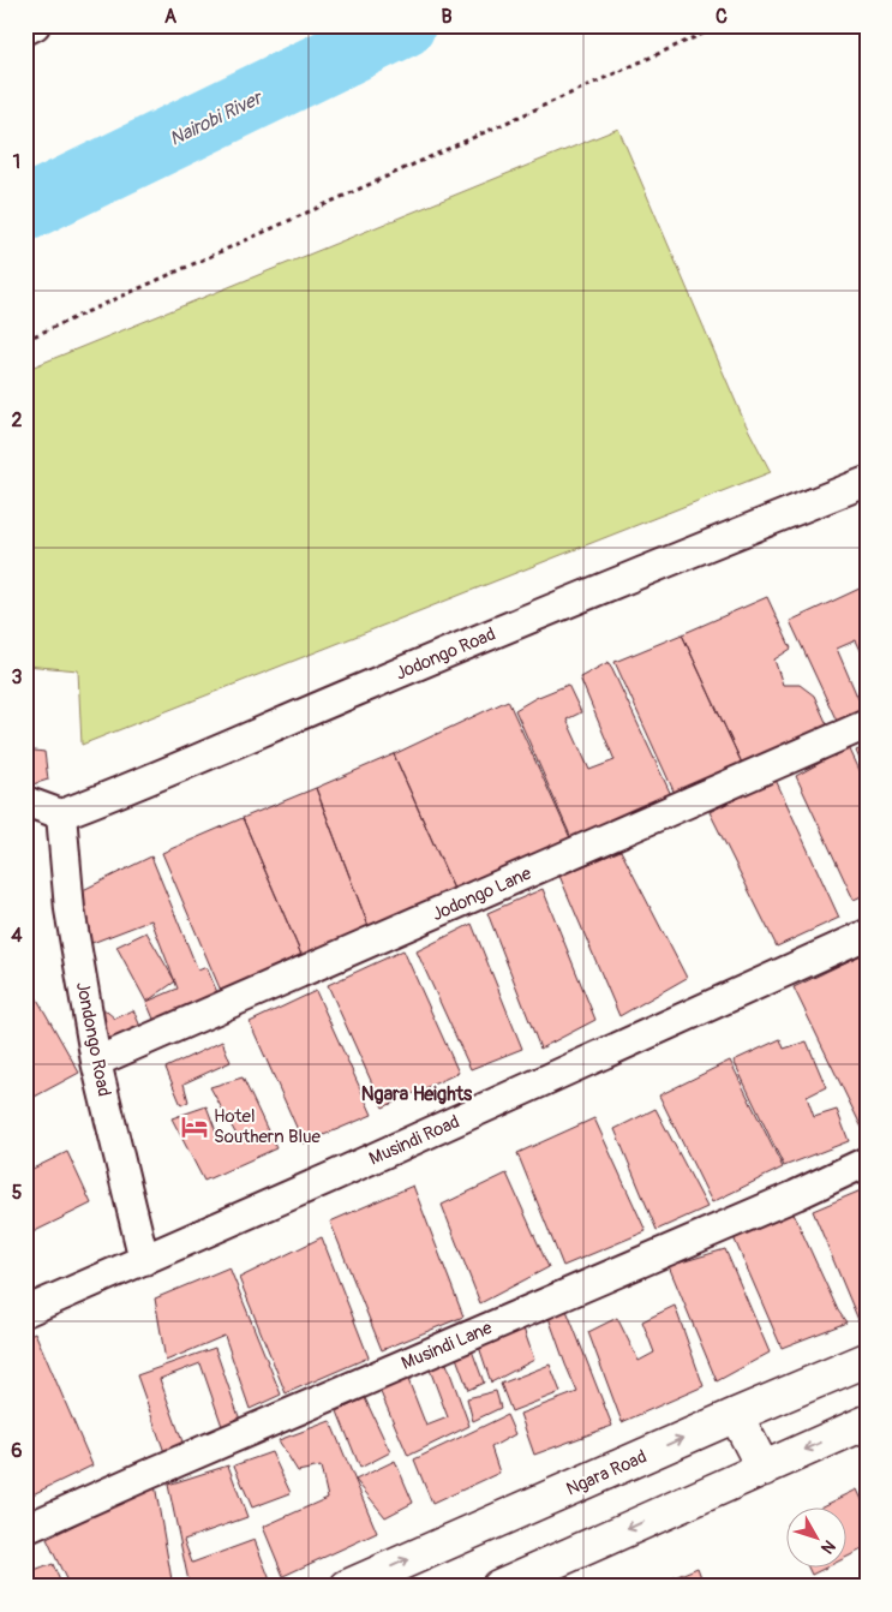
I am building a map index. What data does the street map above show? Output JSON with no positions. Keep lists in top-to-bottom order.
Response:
{
  "streets": {
    "main road": ["Ngara Road"],
    "street": [
      "Jodongo Road",
      "Jodongo Lane",
      "Jondongo Road",
      "Musindi Road",
      "Musindi Lane"
    ]
  },
  "crossings": [
    ["Jodongo Road", "Jondongo Road"],
    ["Jodongo Lane", "Jondongo Road"],
    ["Jondongo Road", "Musindi Road"]
  ],
  "districts": ["Ngara Heights"],
  "water": ["Nairobi River"],
  "places": {
    "hotel": ["Hotel Southern Blue"]
  },
  "north": "bottom right",
  "grid": {
    "columns": ["A", "B", "C"],
    "rows": [
      "1",
      "2",
      "3",
      "4",
      "5",
      "6"
    ]
  }
}
